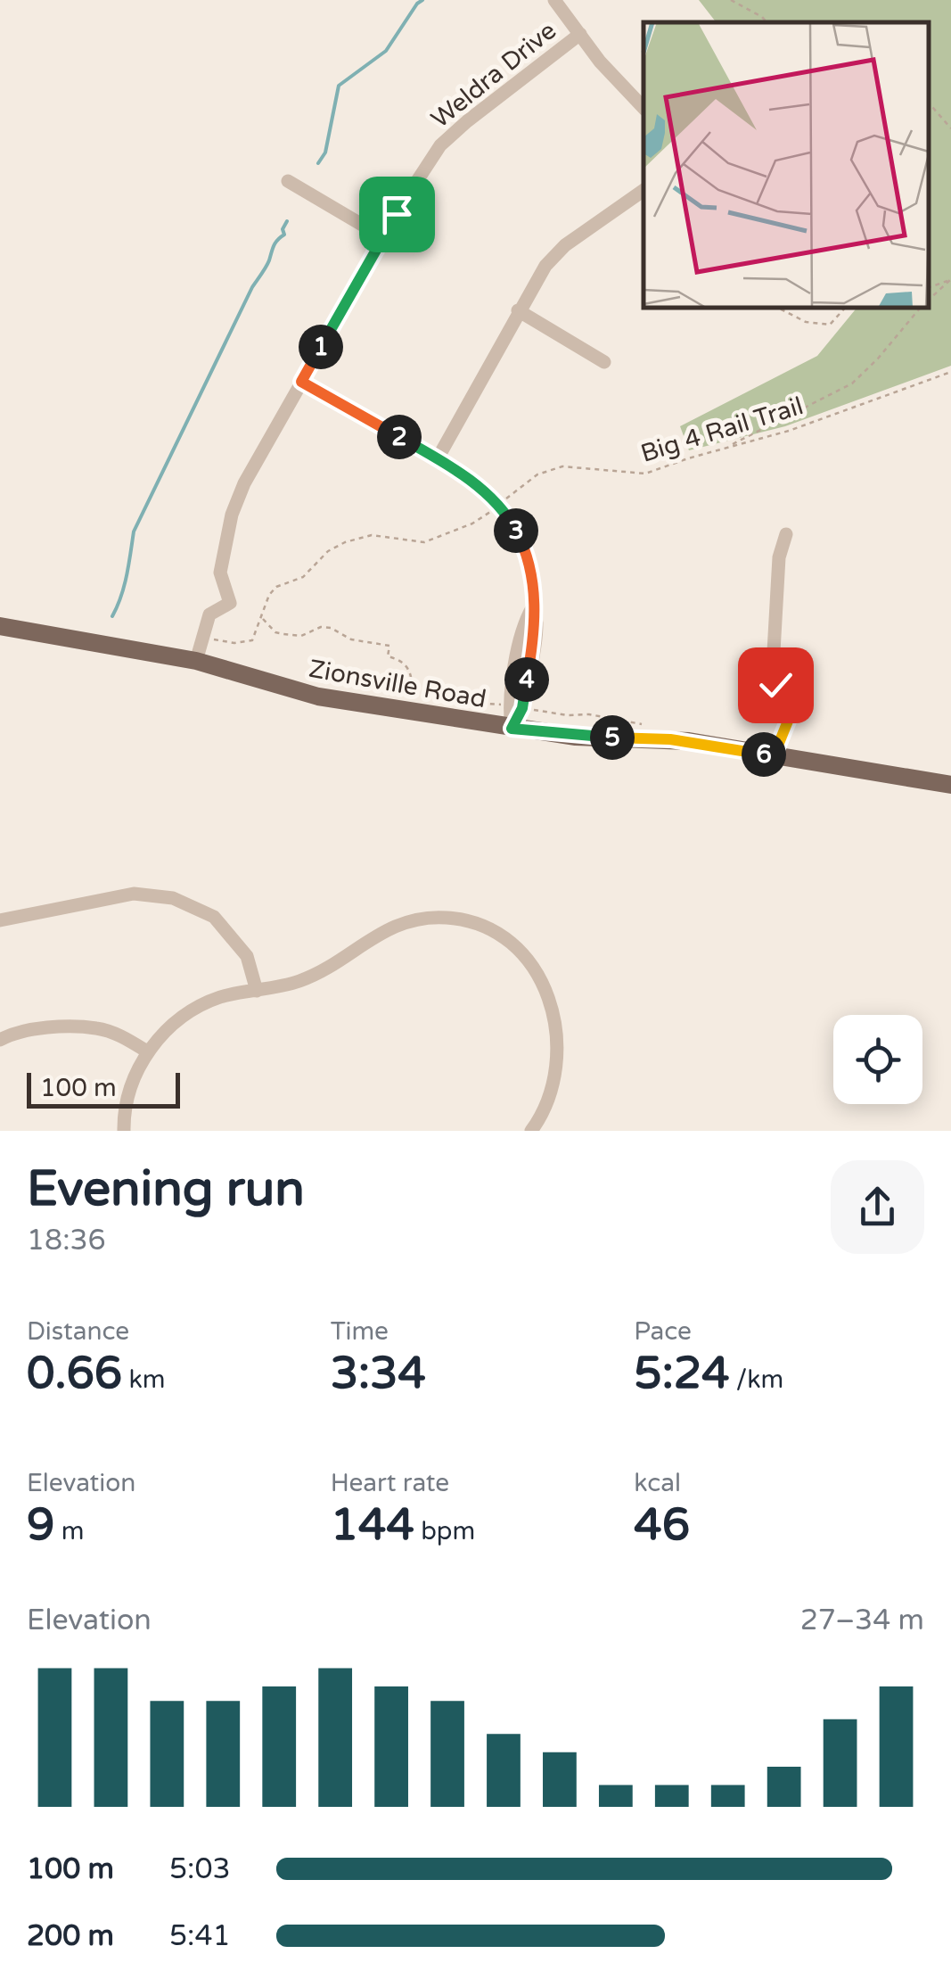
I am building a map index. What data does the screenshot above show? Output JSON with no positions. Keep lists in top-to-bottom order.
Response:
{
  "streets": {
    "main road": ["Zionsville Road"],
    "street": ["Weldra Drive"],
    "path": ["Big 4 Rail Trail"]
  },
  "scale_bar": "100 m",
  "page": {
    "pins": [
      "1",
      "2",
      "3",
      "4",
      "5",
      "6"
    ],
    "scale": "100 m",
    "heading": ["Evening run", "18:36"],
    "stats": [
      ["Distance", "0.66 km"],
      ["Time", "3:34"],
      ["Pace", "5:24 /km"],
      ["Elevation", "9 m"],
      ["Heart rate", "144 bpm"],
      ["kcal", "46"]
    ],
    "chart": ["Elevation", "27–34 m"],
    "list": [
      {
        "name": "100 m",
        "note": "5:03"
      },
      {
        "name": "200 m",
        "note": "5:41"
      }
    ]
  }
}
